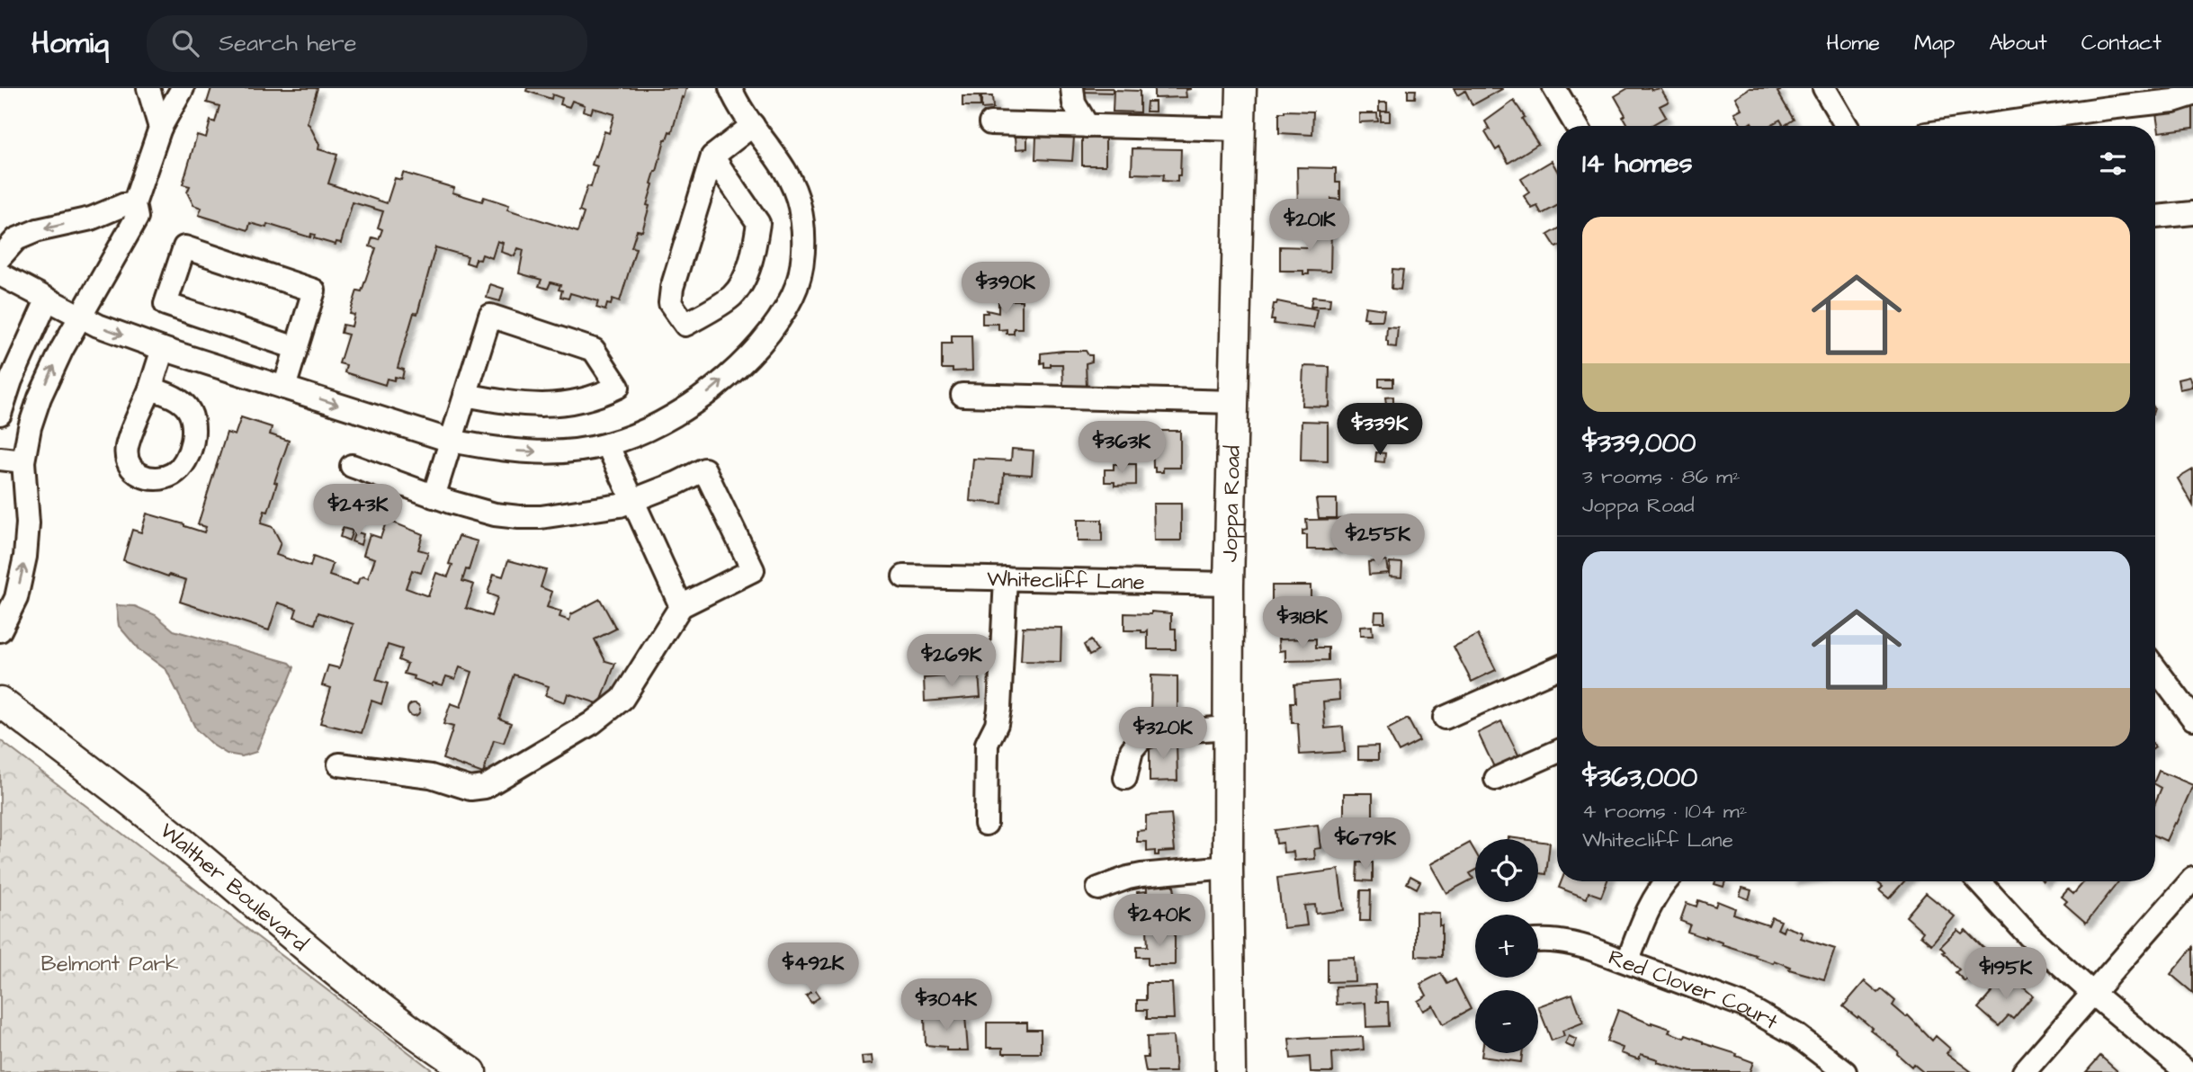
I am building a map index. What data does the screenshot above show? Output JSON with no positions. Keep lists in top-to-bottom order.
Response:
{
  "streets": {
    "main road": ["Joppa Road", "Walther Boulevard"],
    "street": ["Whitecliff Lane", "Red Clover Court"]
  },
  "crossings": [
    ["Joppa Road", "Whitecliff Lane"]
  ],
  "parks": ["Belmont Park"],
  "page": {
    "header": "Homiq",
    "search": "Search here",
    "nav": [
      "Home",
      "Map",
      "About",
      "Contact"
    ],
    "heading": "14 homes",
    "price": [
      "$201K",
      "$390K",
      "$339K",
      "$363K",
      "$243K",
      "$255K",
      "$318K",
      "$269K",
      "$320K",
      "$679K",
      "$240K",
      "$492K",
      "$195K",
      "$304K"
    ],
    "list": [
      {
        "name": "$339,000",
        "note": "3 rooms · 86 m² · Joppa Road"
      },
      {
        "name": "$363,000",
        "note": "4 rooms · 104 m² · Whitecliff Lane"
      }
    ],
    "map_buttons": ["+", "−"]
  }
}
